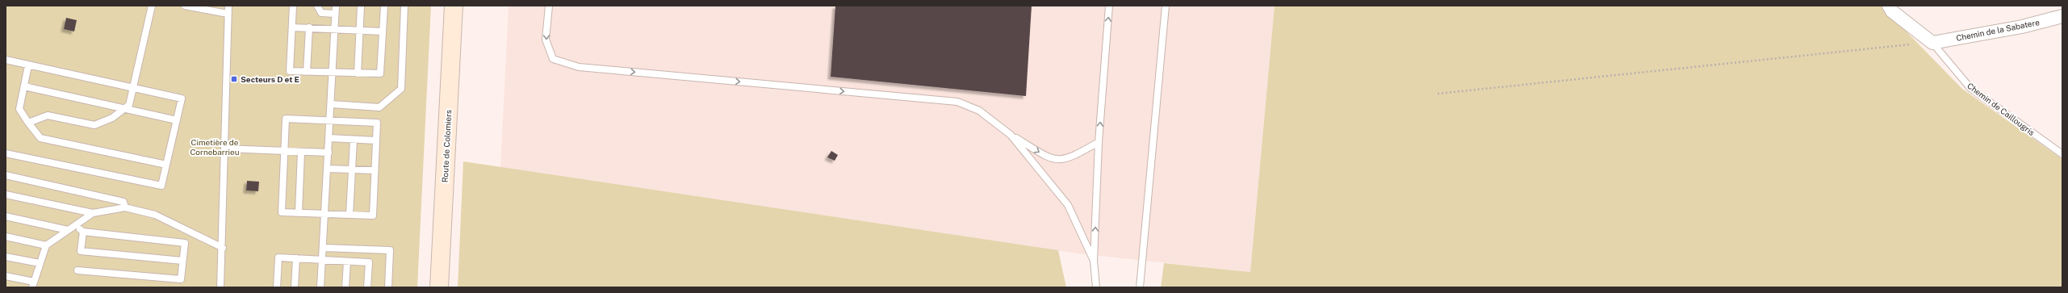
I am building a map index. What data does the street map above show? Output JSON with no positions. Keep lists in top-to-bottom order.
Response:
{
  "streets": {
    "main road": ["Route de Colomiers"],
    "street": ["Chemin de la Sabatere", "Chemin de Caillougris"]
  },
  "crossings": [
    ["Chemin de la Sabatere", "Chemin de Caillougris"]
  ],
  "parks": ["Cimetière de Cornebarrieu"],
  "places": {
    "transit": ["Secteurs D et E"]
  }
}
